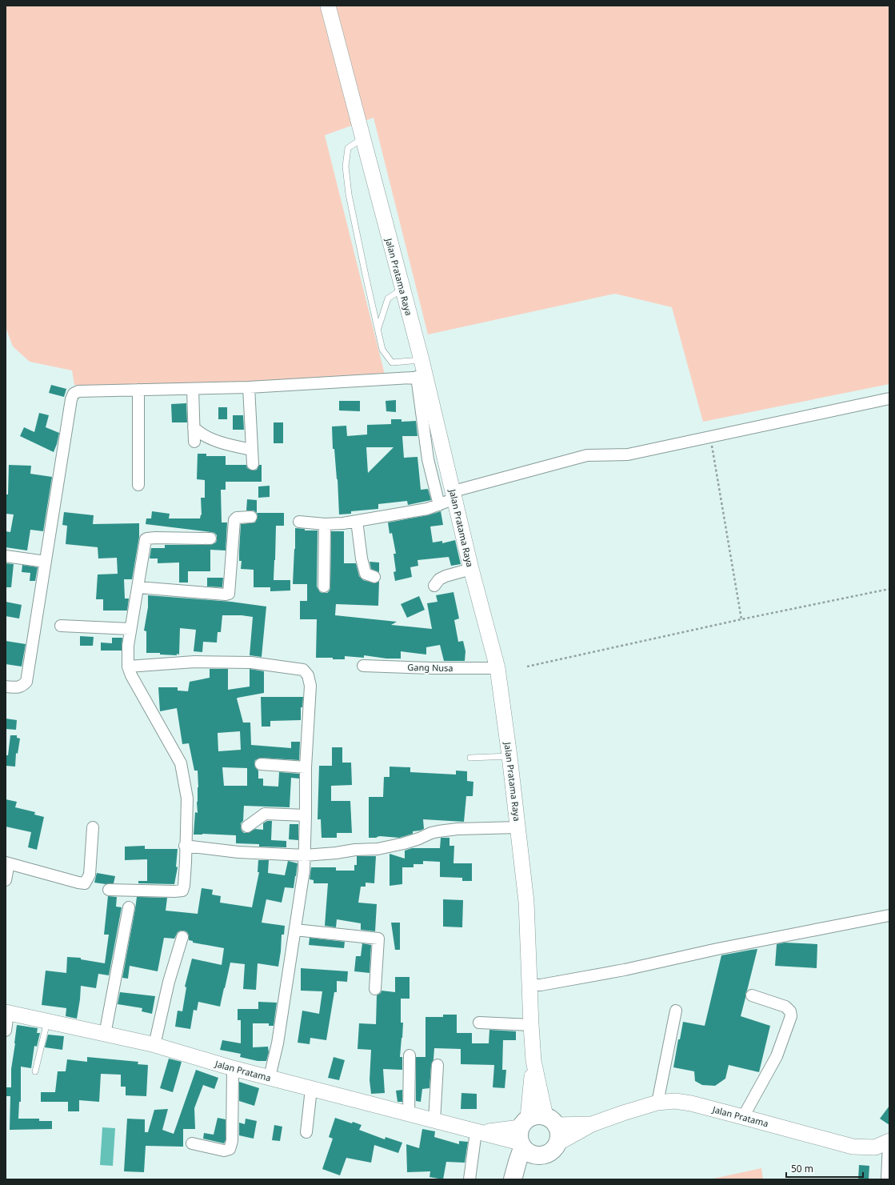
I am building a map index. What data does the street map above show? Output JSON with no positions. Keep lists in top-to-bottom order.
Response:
{
  "streets": {
    "main road": ["Jalan Pratama Raya", "Jalan Pratama"],
    "street": ["Gang Nusa"]
  },
  "crossings": [
    ["Jalan Pratama Raya", "Gang Nusa"],
    ["Jalan Pratama Raya", "Jalan Pratama"]
  ],
  "scale_bar": "50 m"
}
